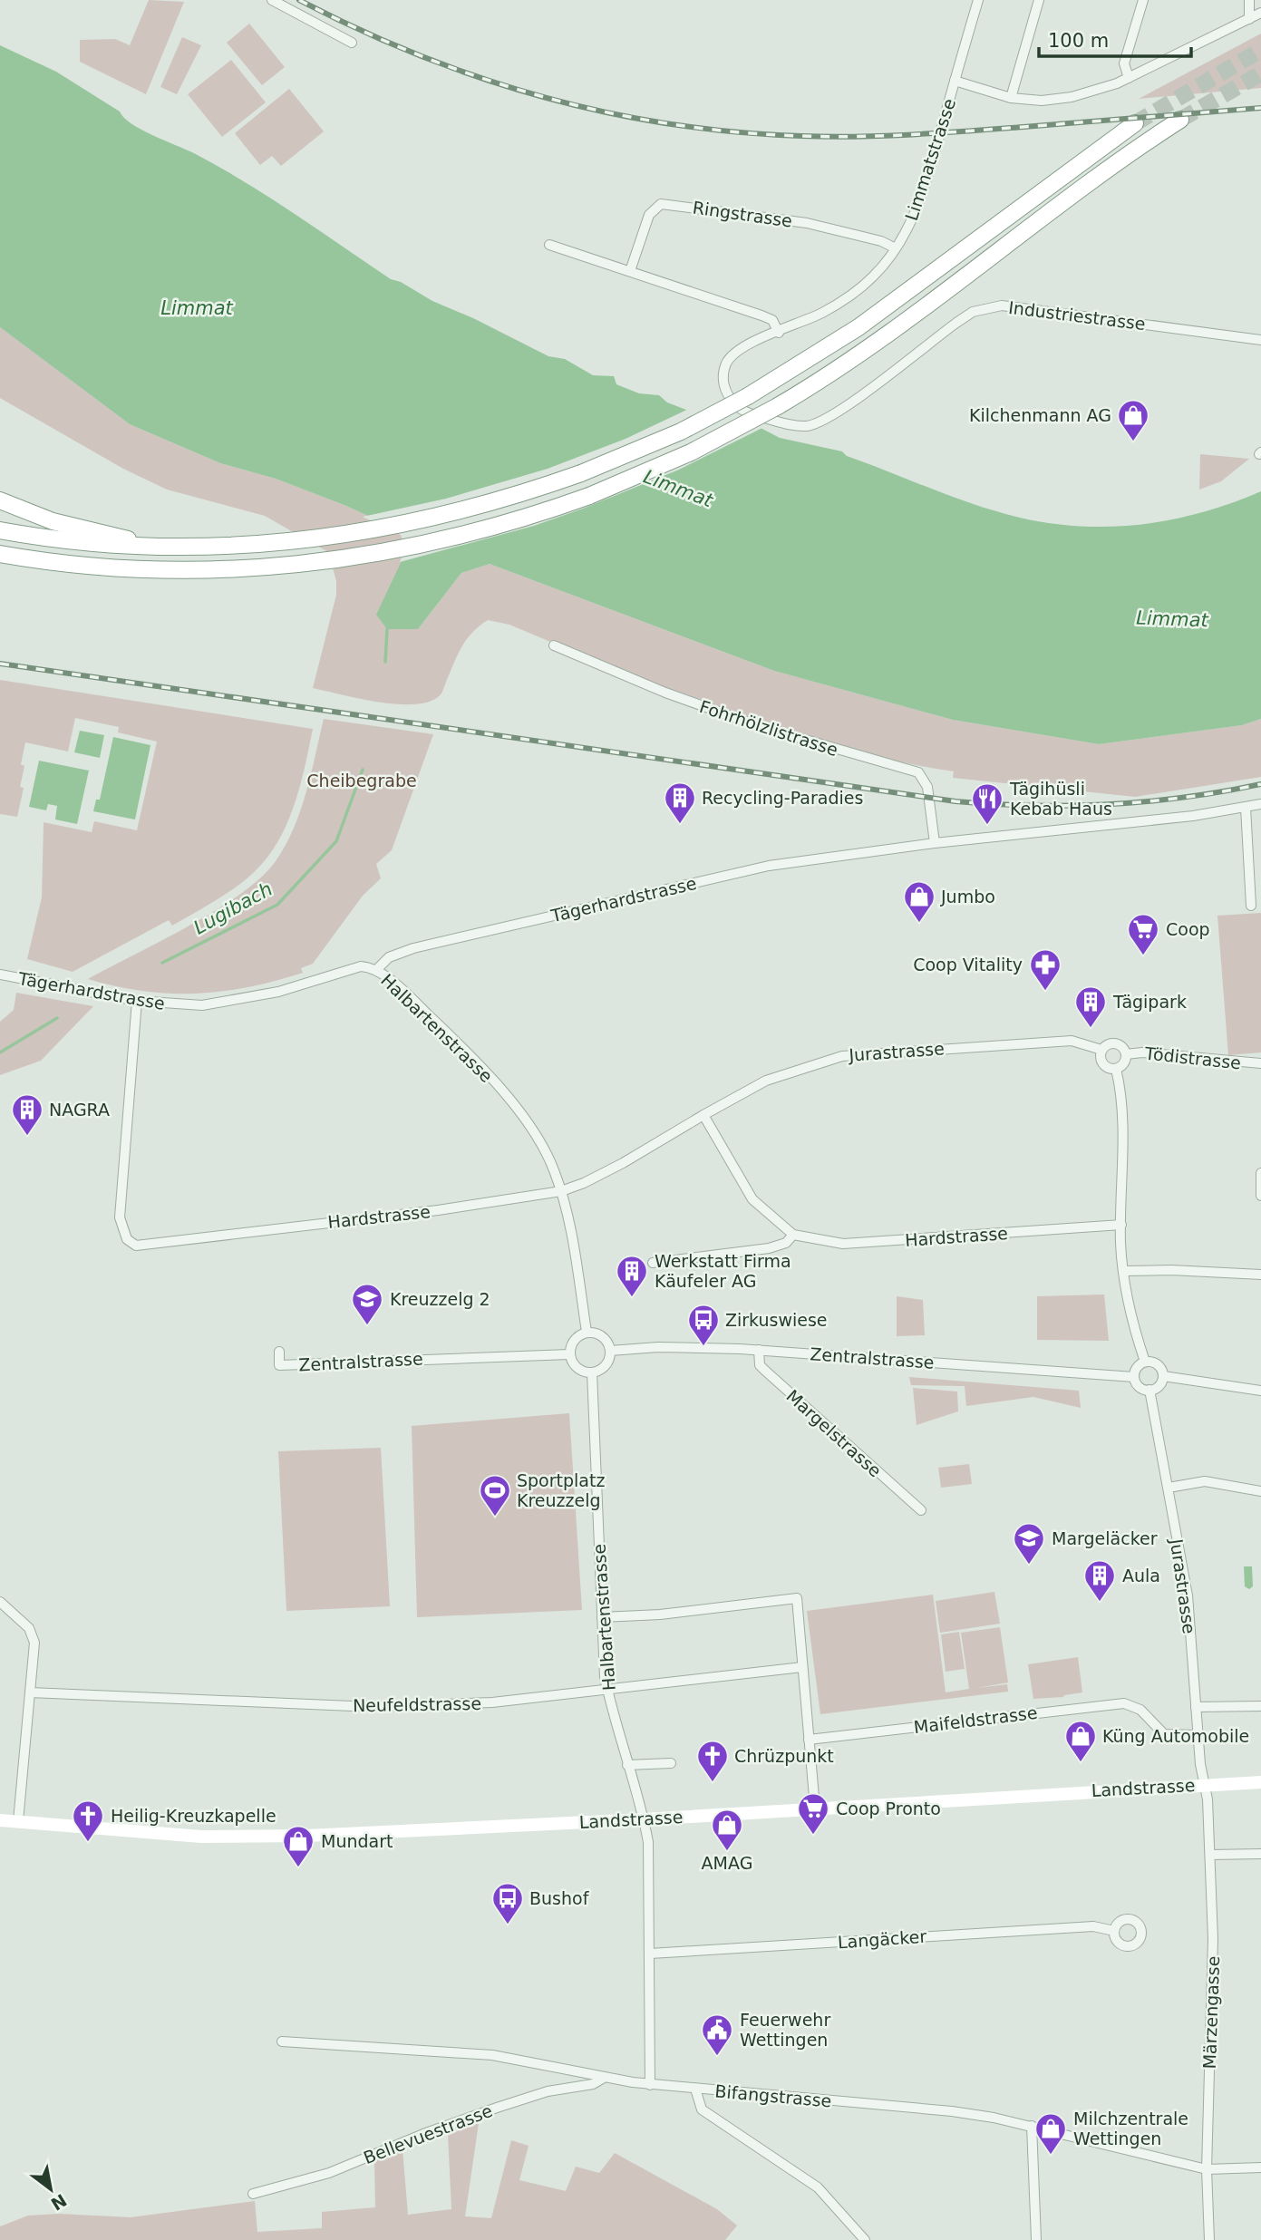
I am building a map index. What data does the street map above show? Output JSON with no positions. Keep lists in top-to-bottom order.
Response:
{
  "streets": {
    "main road": ["Landstrasse"],
    "street": [
      "Limmatstrasse",
      "Ringstrasse",
      "Industriestrasse",
      "Fohrhölzlistrasse",
      "Tägerhardstrasse",
      "Halbartenstrasse",
      "Jurastrasse",
      "Tödistrasse",
      "Hardstrasse",
      "Zentralstrasse",
      "Margelstrasse",
      "Neufeldstrasse",
      "Maifeldstrasse",
      "Langäcker",
      "Märzengasse",
      "Bifangstrasse",
      "Bellevuestrasse"
    ]
  },
  "crossings": [
    ["Limmatstrasse", "Ringstrasse"],
    ["Limmatstrasse", "Industriestrasse"],
    ["Fohrhölzlistrasse", "Tägerhardstrasse"],
    ["Tägerhardstrasse", "Halbartenstrasse"],
    ["Tägerhardstrasse", "Hardstrasse"],
    ["Halbartenstrasse", "Hardstrasse"],
    ["Halbartenstrasse", "Zentralstrasse"],
    ["Halbartenstrasse", "Neufeldstrasse"],
    ["Halbartenstrasse", "Landstrasse"],
    ["Halbartenstrasse", "Langäcker"],
    ["Halbartenstrasse", "Bifangstrasse"],
    ["Jurastrasse", "Tödistrasse"],
    ["Jurastrasse", "Hardstrasse"],
    ["Jurastrasse", "Zentralstrasse"],
    ["Jurastrasse", "Maifeldstrasse"],
    ["Jurastrasse", "Landstrasse"],
    ["Jurastrasse", "Märzengasse"],
    ["Zentralstrasse", "Margelstrasse"],
    ["Landstrasse", "Märzengasse"],
    ["Märzengasse", "Bifangstrasse"],
    ["Bifangstrasse", "Bellevuestrasse"]
  ],
  "water": ["Limmat", "Lugibach"],
  "parks": ["Cheibegrabe"],
  "places": {
    "shop": [
      "Kilchenmann AG",
      "Jumbo",
      "Küng Automobile",
      "AMAG",
      "Mundart",
      "Milchzentrale Wettingen"
    ],
    "building": [
      "Recycling-Paradies",
      "Tägipark",
      "NAGRA",
      "Werkstatt Firma Käufeler AG",
      "Aula"
    ],
    "restaurant": ["Tägihüsli Kebab Haus"],
    "supermarket": ["Coop", "Coop Pronto"],
    "pharmacy": ["Coop Vitality"],
    "school or university": ["Kreuzzelg 2", "Margeläcker"],
    "bus stop": ["Zirkuswiese", "Bushof"],
    "sports": ["Sportplatz Kreuzzelg"],
    "church": ["Chrüzpunkt", "Heilig-Kreuzkapelle"],
    "public building": ["Feuerwehr Wettingen"]
  },
  "scale_bar": "100 m",
  "north": "bottom right"
}
